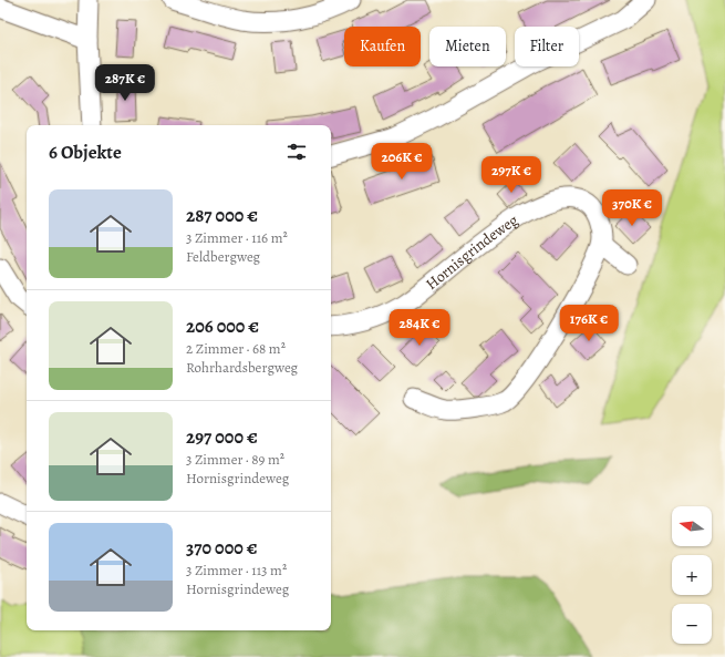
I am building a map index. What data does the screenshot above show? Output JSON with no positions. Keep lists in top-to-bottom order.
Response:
{
  "streets": {
    "street": ["Hornisgrindeweg"]
  },
  "north": "left",
  "page": {
    "chip": ["Kaufen", "Mieten", "Filter"],
    "price": [
      "287K €",
      "206K €",
      "297K €",
      "370K €",
      "176K €",
      "284K €"
    ],
    "heading": "6 Objekte",
    "list": [
      {
        "name": "287 000 €",
        "note": "3 Zimmer · 116 m² · Feldbergweg"
      },
      {
        "name": "206 000 €",
        "note": "2 Zimmer · 68 m² · Rohrhardsbergweg"
      },
      {
        "name": "297 000 €",
        "note": "3 Zimmer · 89 m² · Hornisgrindeweg"
      },
      {
        "name": "370 000 €",
        "note": "3 Zimmer · 113 m² · Hornisgrindeweg"
      }
    ],
    "map_buttons": ["+", "−"]
  }
}
